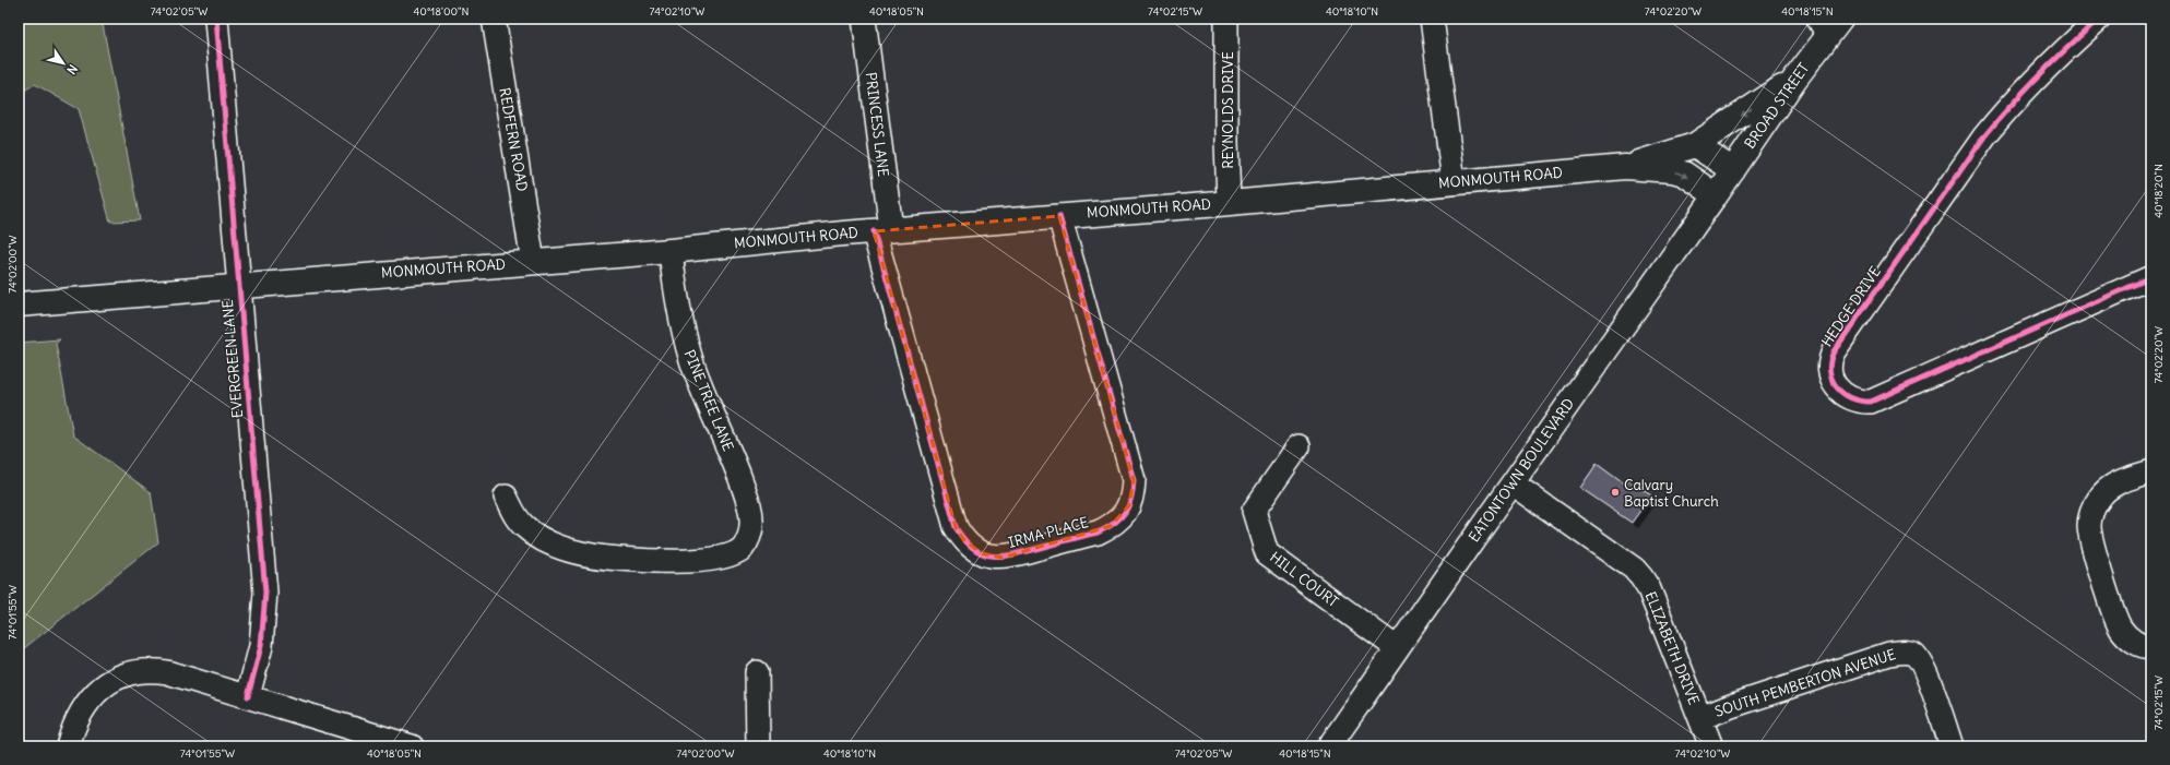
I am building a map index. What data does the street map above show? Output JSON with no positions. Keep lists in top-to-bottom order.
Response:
{
  "streets": {
    "main road": ["BROAD STREET", "MONMOUTH ROAD"],
    "street": [
      "REYNOLDS DRIVE",
      "PRINCESS LANE",
      "REDFERN ROAD",
      "HEDGE DRIVE",
      "EVERGREEN LANE",
      "PINE TREE LANE",
      "EATONTOWN BOULEVARD",
      "IRMA PLACE",
      "HILL COURT",
      "ELIZABETH DRIVE",
      "SOUTH PEMBERTON AVENUE"
    ]
  },
  "crossings": [
    ["BROAD STREET", "MONMOUTH ROAD"],
    ["BROAD STREET", "EATONTOWN BOULEVARD"],
    ["REYNOLDS DRIVE", "MONMOUTH ROAD"],
    ["PRINCESS LANE", "MONMOUTH ROAD"],
    ["PRINCESS LANE", "IRMA PLACE"],
    ["REDFERN ROAD", "MONMOUTH ROAD"],
    ["MONMOUTH ROAD", "EVERGREEN LANE"],
    ["MONMOUTH ROAD", "PINE TREE LANE"],
    ["MONMOUTH ROAD", "EATONTOWN BOULEVARD"],
    ["MONMOUTH ROAD", "IRMA PLACE"],
    ["EATONTOWN BOULEVARD", "HILL COURT"],
    ["EATONTOWN BOULEVARD", "ELIZABETH DRIVE"],
    ["ELIZABETH DRIVE", "SOUTH PEMBERTON AVENUE"]
  ],
  "places": ["Calvary Baptist Church"],
  "north": "bottom right",
  "coordinates": [
    "74°02'05\"W",
    "40°18'00\"N",
    "74°02'10\"W",
    "40°18'05\"N",
    "74°02'15\"W",
    "40°18'10\"N",
    "74°02'20\"W",
    "40°18'15\"N",
    "40°18'20\"N",
    "74°02'00\"W",
    "74°01'55\"W"
  ]
}
